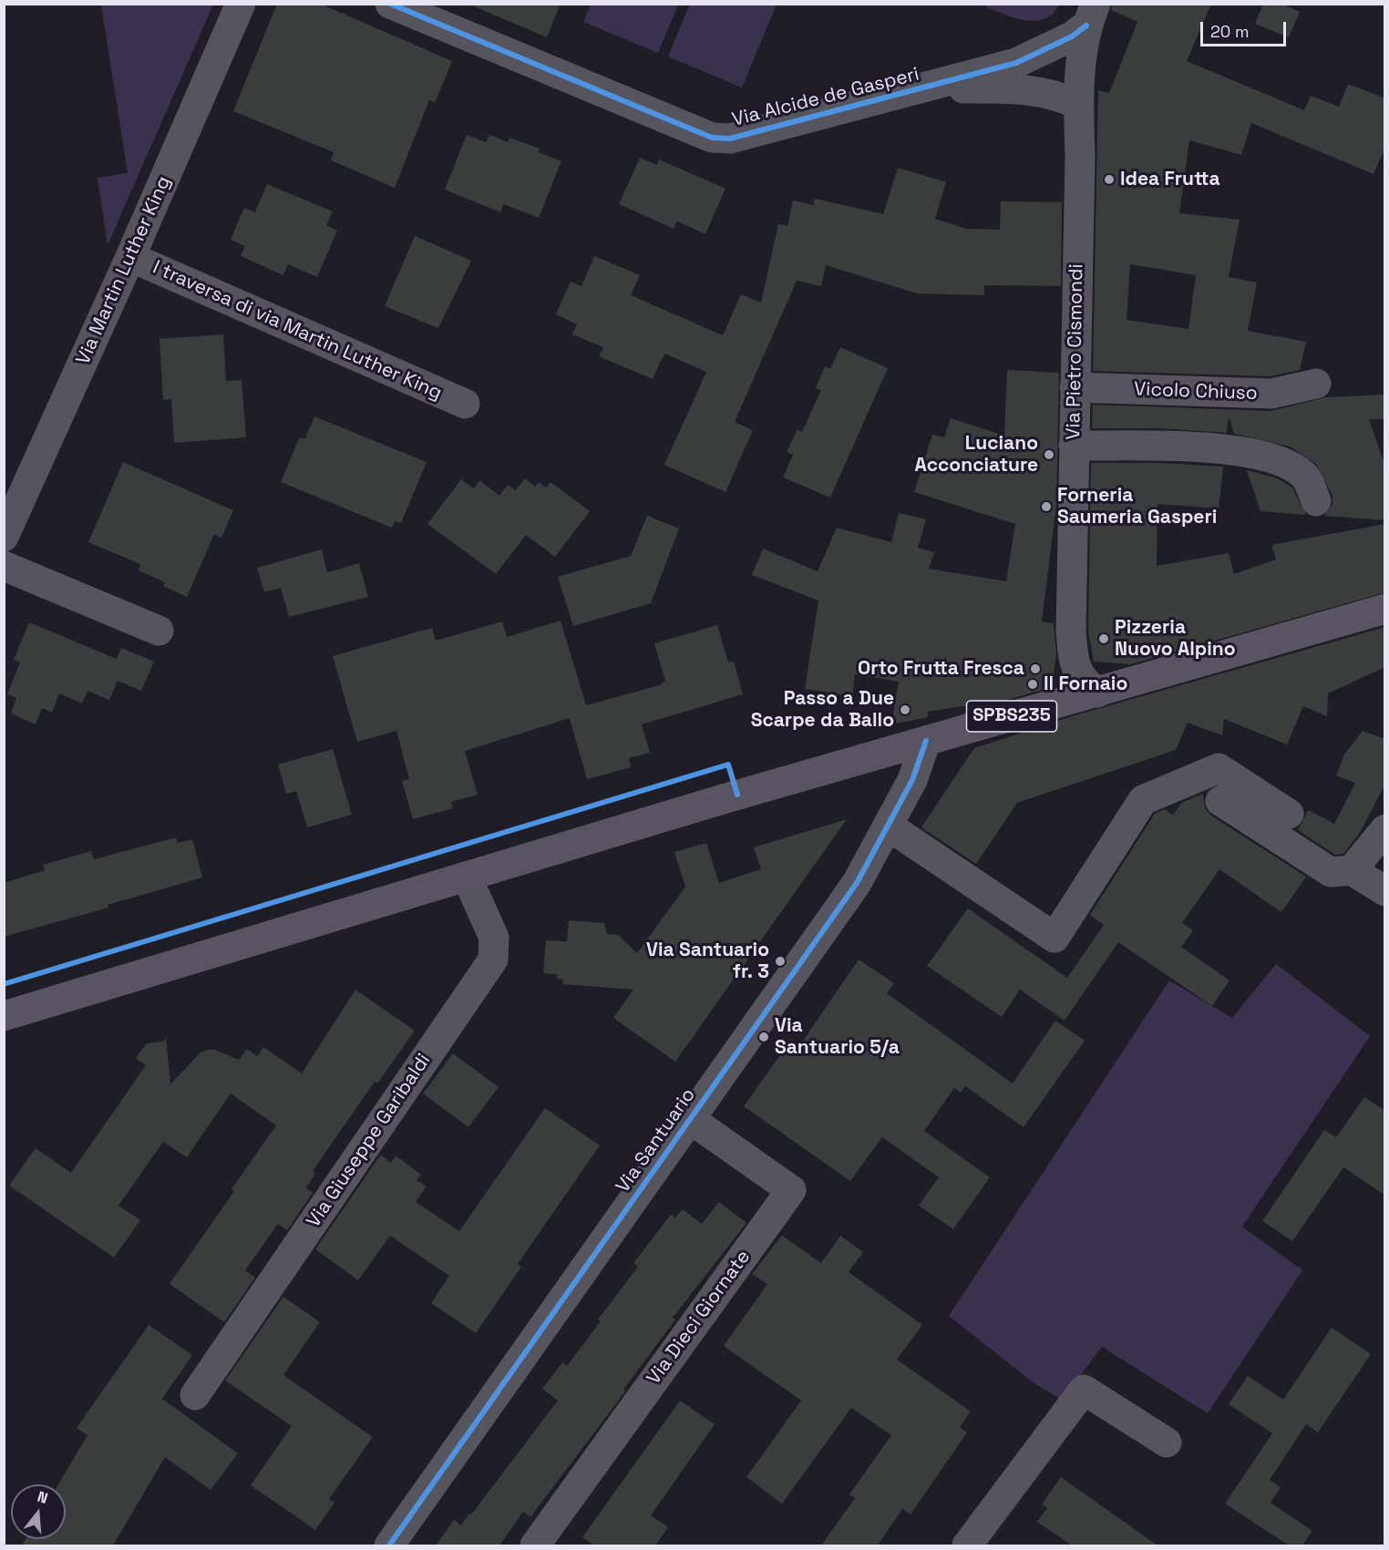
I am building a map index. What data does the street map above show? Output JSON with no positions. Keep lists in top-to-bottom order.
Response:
{
  "streets": {
    "main road": ["SPBS235"],
    "street": [
      "Via Alcide de Gasperi",
      "Via Martin Luther King",
      "I traversa di via Martin Luther King",
      "Via Pietro Cismondi",
      "Vicolo Chiuso",
      "Via Giuseppe Garibaldi",
      "Via Santuario",
      "Via Dieci Giornate"
    ]
  },
  "crossings": [
    ["Via Alcide de Gasperi", "Via Pietro Cismondi"],
    ["Via Martin Luther King", "I traversa di via Martin Luther King"],
    ["Via Pietro Cismondi", "Vicolo Chiuso"],
    ["Via Pietro Cismondi", "SPBS235"],
    ["SPBS235", "Via Giuseppe Garibaldi"],
    ["SPBS235", "Via Santuario"],
    ["Via Santuario", "Via Dieci Giornate"]
  ],
  "places": [
    "Idea Frutta",
    "Luciano Acconciature",
    "Forneria Saumeria Gasperi",
    "Pizzeria Nuovo Alpino",
    "Orto Frutta Fresca",
    "Il Fornaio",
    "Passo a Due Scarpe da Ballo",
    "Via Santuario fr. 3",
    "Via Santuario 5/a"
  ],
  "scale_bar": "20 m",
  "north": "top"
}
